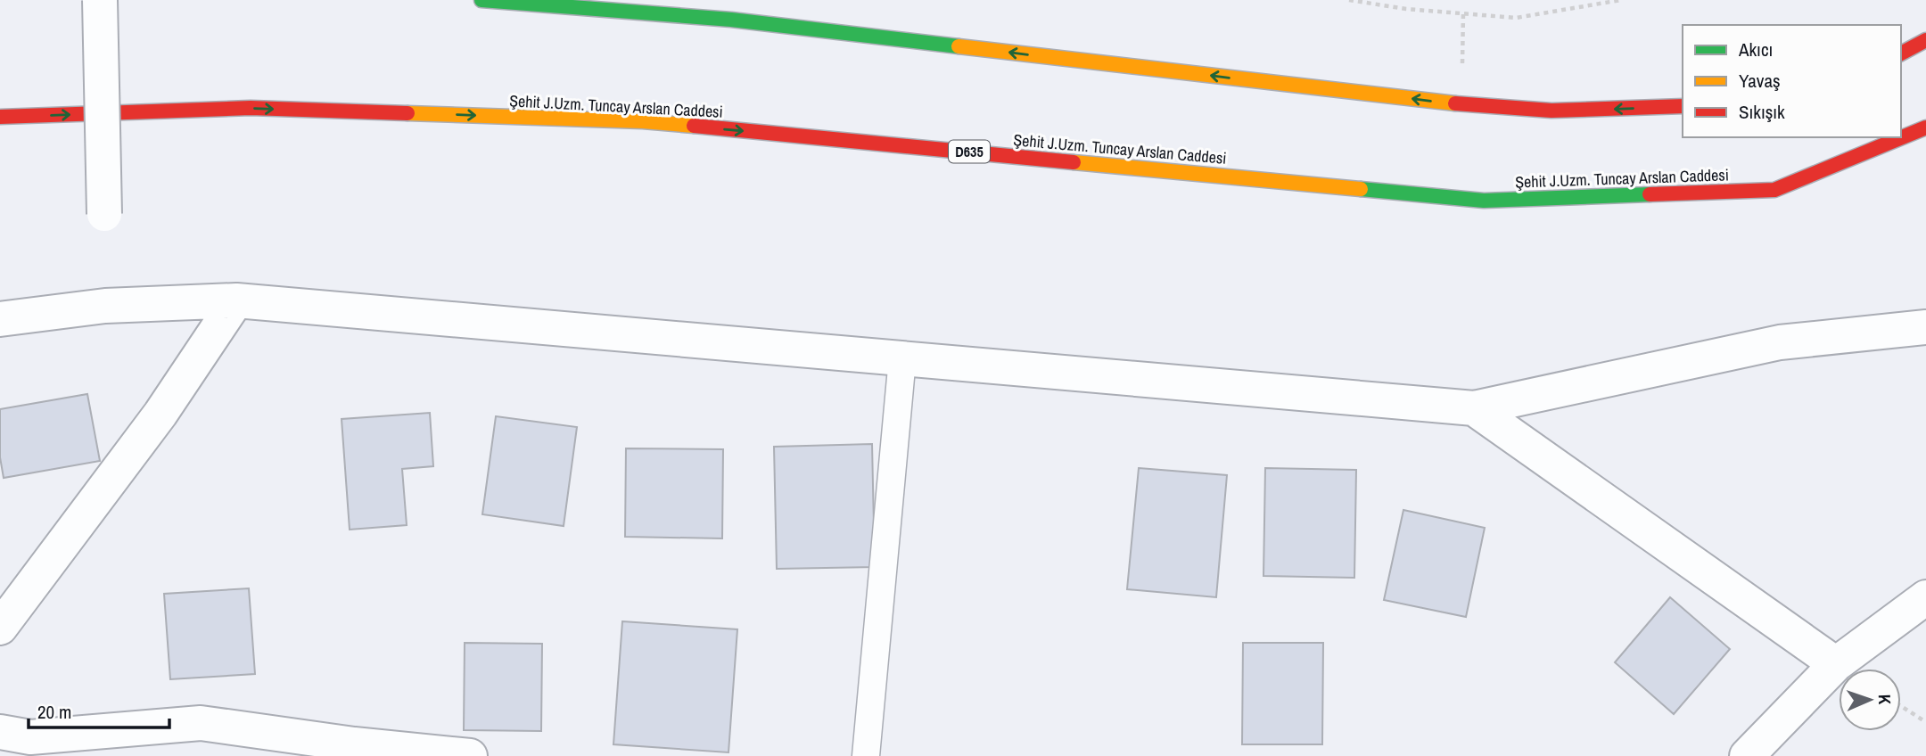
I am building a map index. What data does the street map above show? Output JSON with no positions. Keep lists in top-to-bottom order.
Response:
{
  "streets": {
    "highway": ["Şehit J.Uzm. Tuncay Arslan Caddesi", "D635"]
  },
  "legend": ["Akıcı", "Yavaş", "Sıkışık"],
  "scale_bar": "20 m",
  "north": "right"
}
